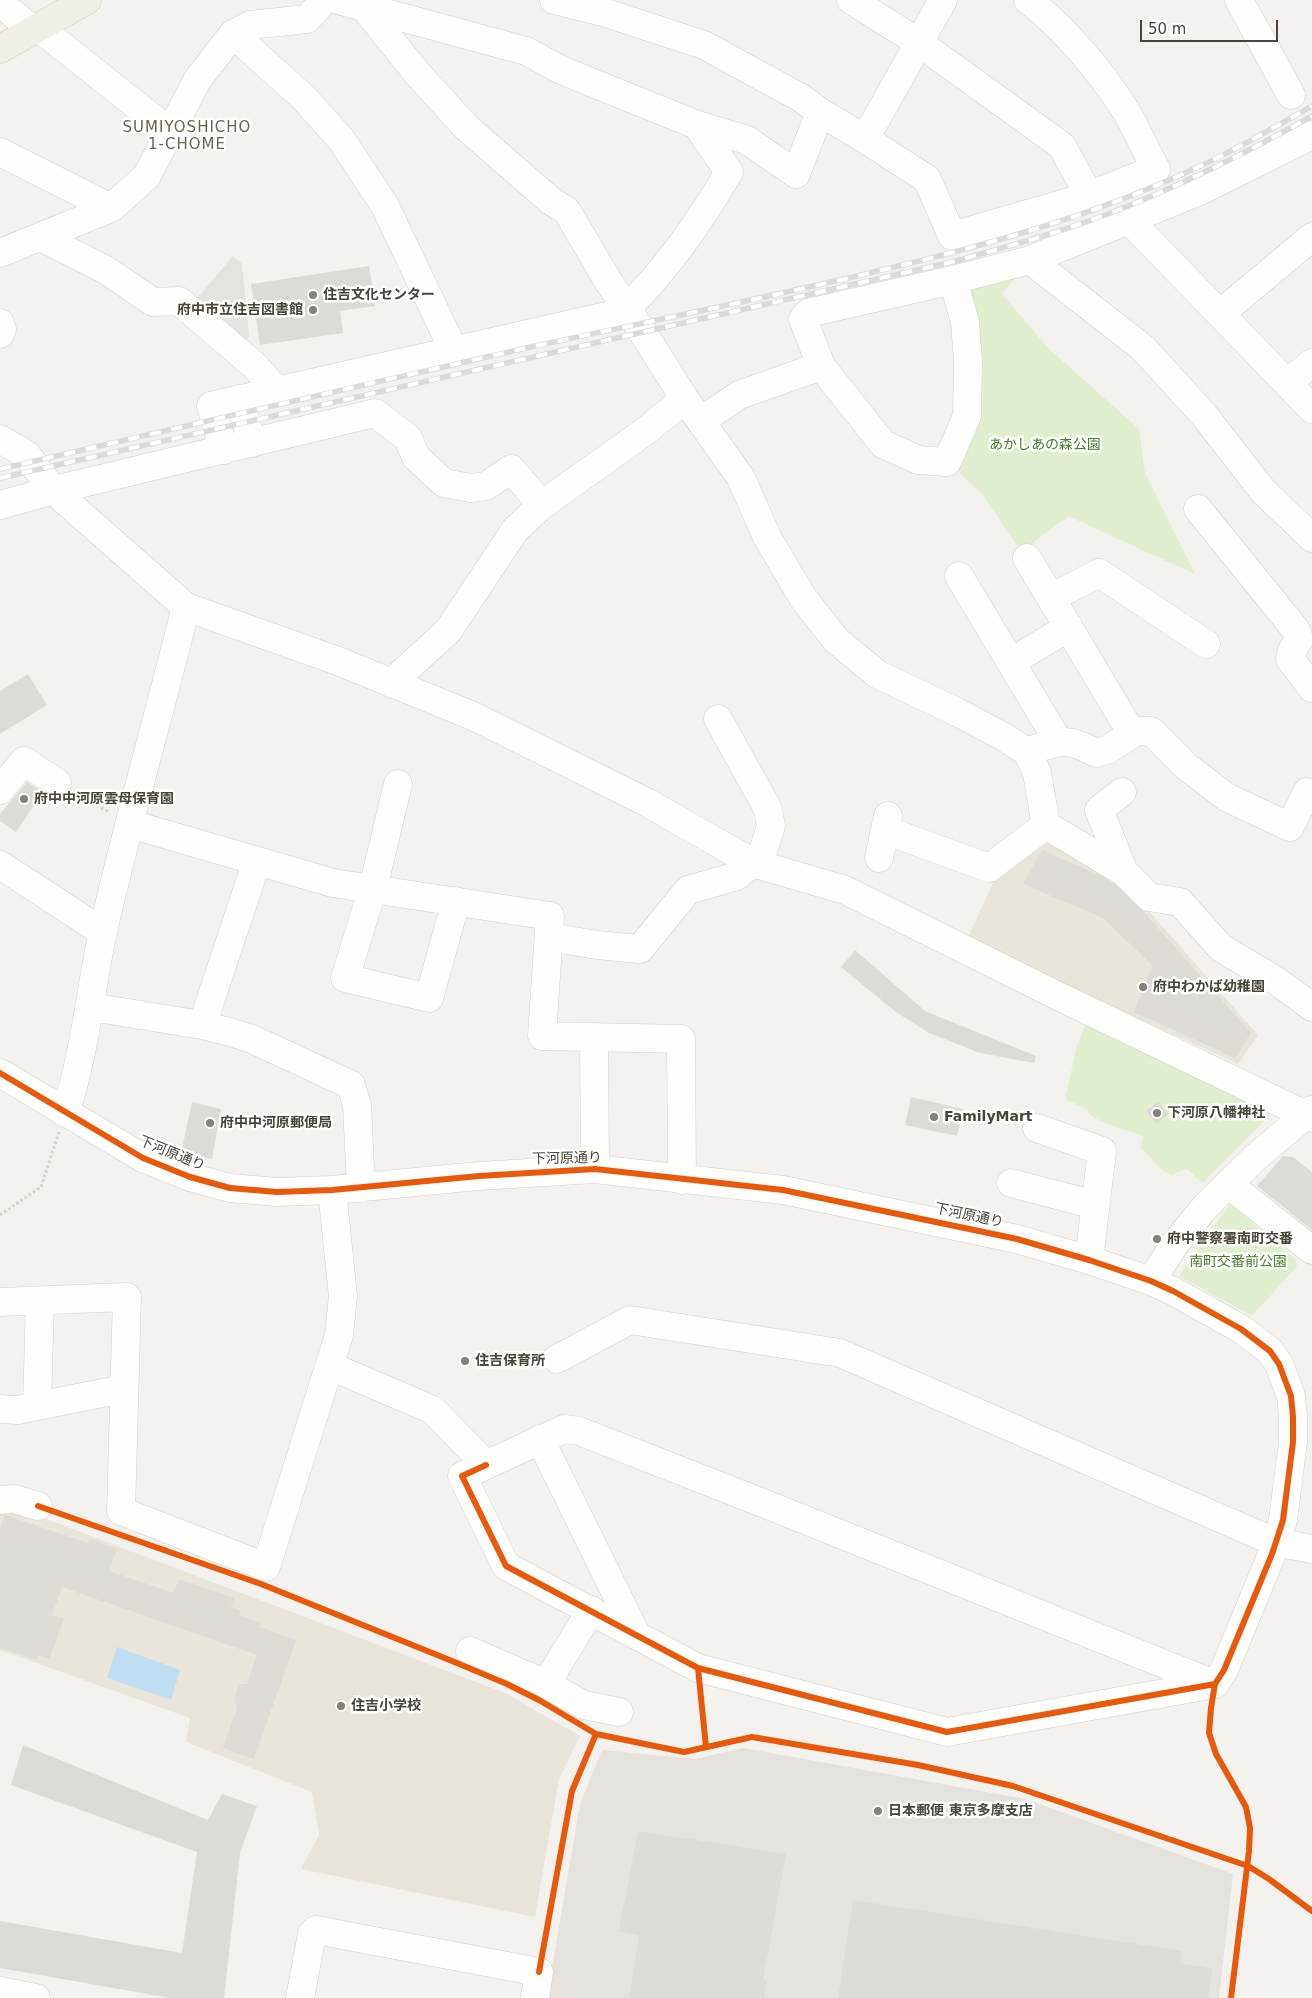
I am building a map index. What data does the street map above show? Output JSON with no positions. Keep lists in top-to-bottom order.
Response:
{
  "streets": {
    "street": ["下河原通り"]
  },
  "districts": ["SUMIYOSHICHO 1-CHOME"],
  "parks": ["あかしあの森公園", "南町交番前公園"],
  "places": [
    "住吉文化センター",
    "府中市立住吉図書館",
    "府中中河原雲母保育園",
    "府中わかば幼稚園",
    "下河原八幡神社",
    "FamilyMart",
    "府中中河原郵便局",
    "府中警察署南町交番",
    "住吉保育所",
    "住吉小学校",
    "日本郵便 東京多摩支店"
  ],
  "scale_bar": "50 m"
}
